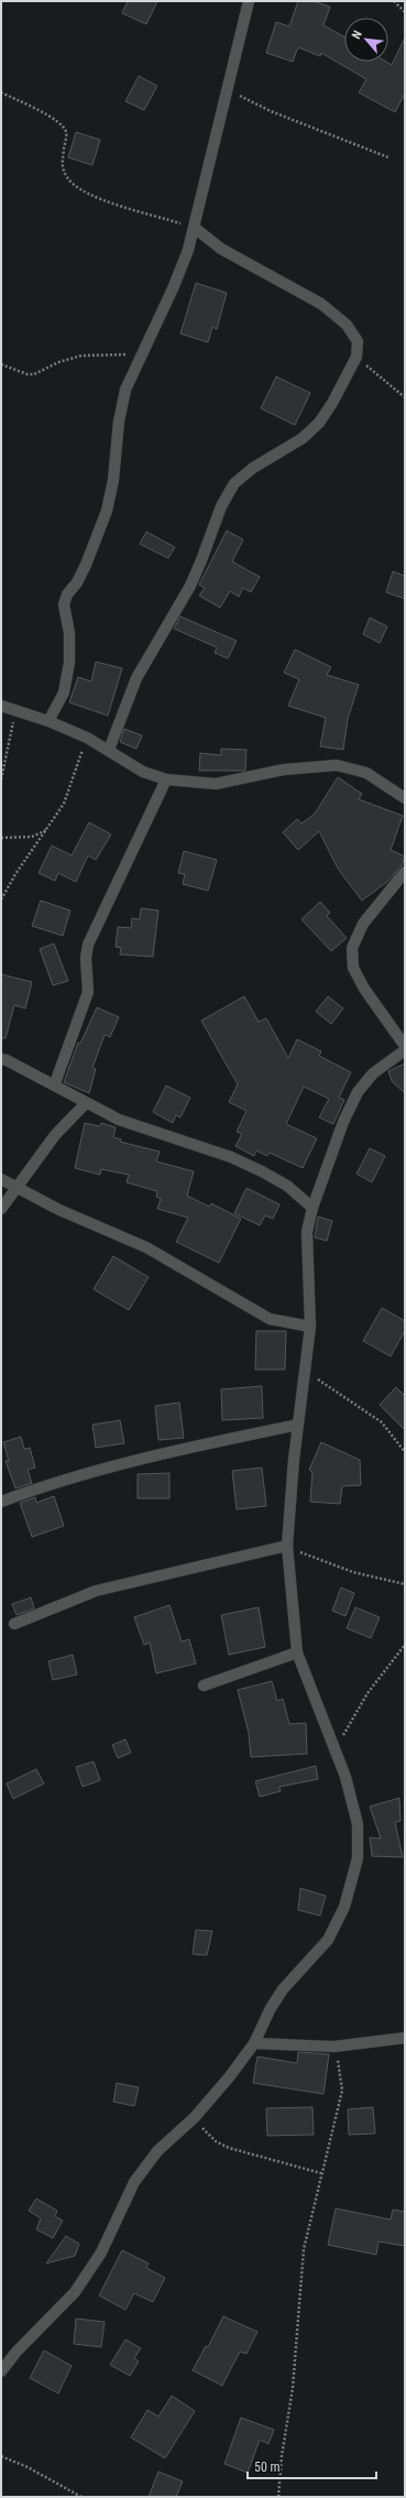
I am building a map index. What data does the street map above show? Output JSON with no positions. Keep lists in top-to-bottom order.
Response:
{
  "scale_bar": "50 m",
  "north": "top left"
}
